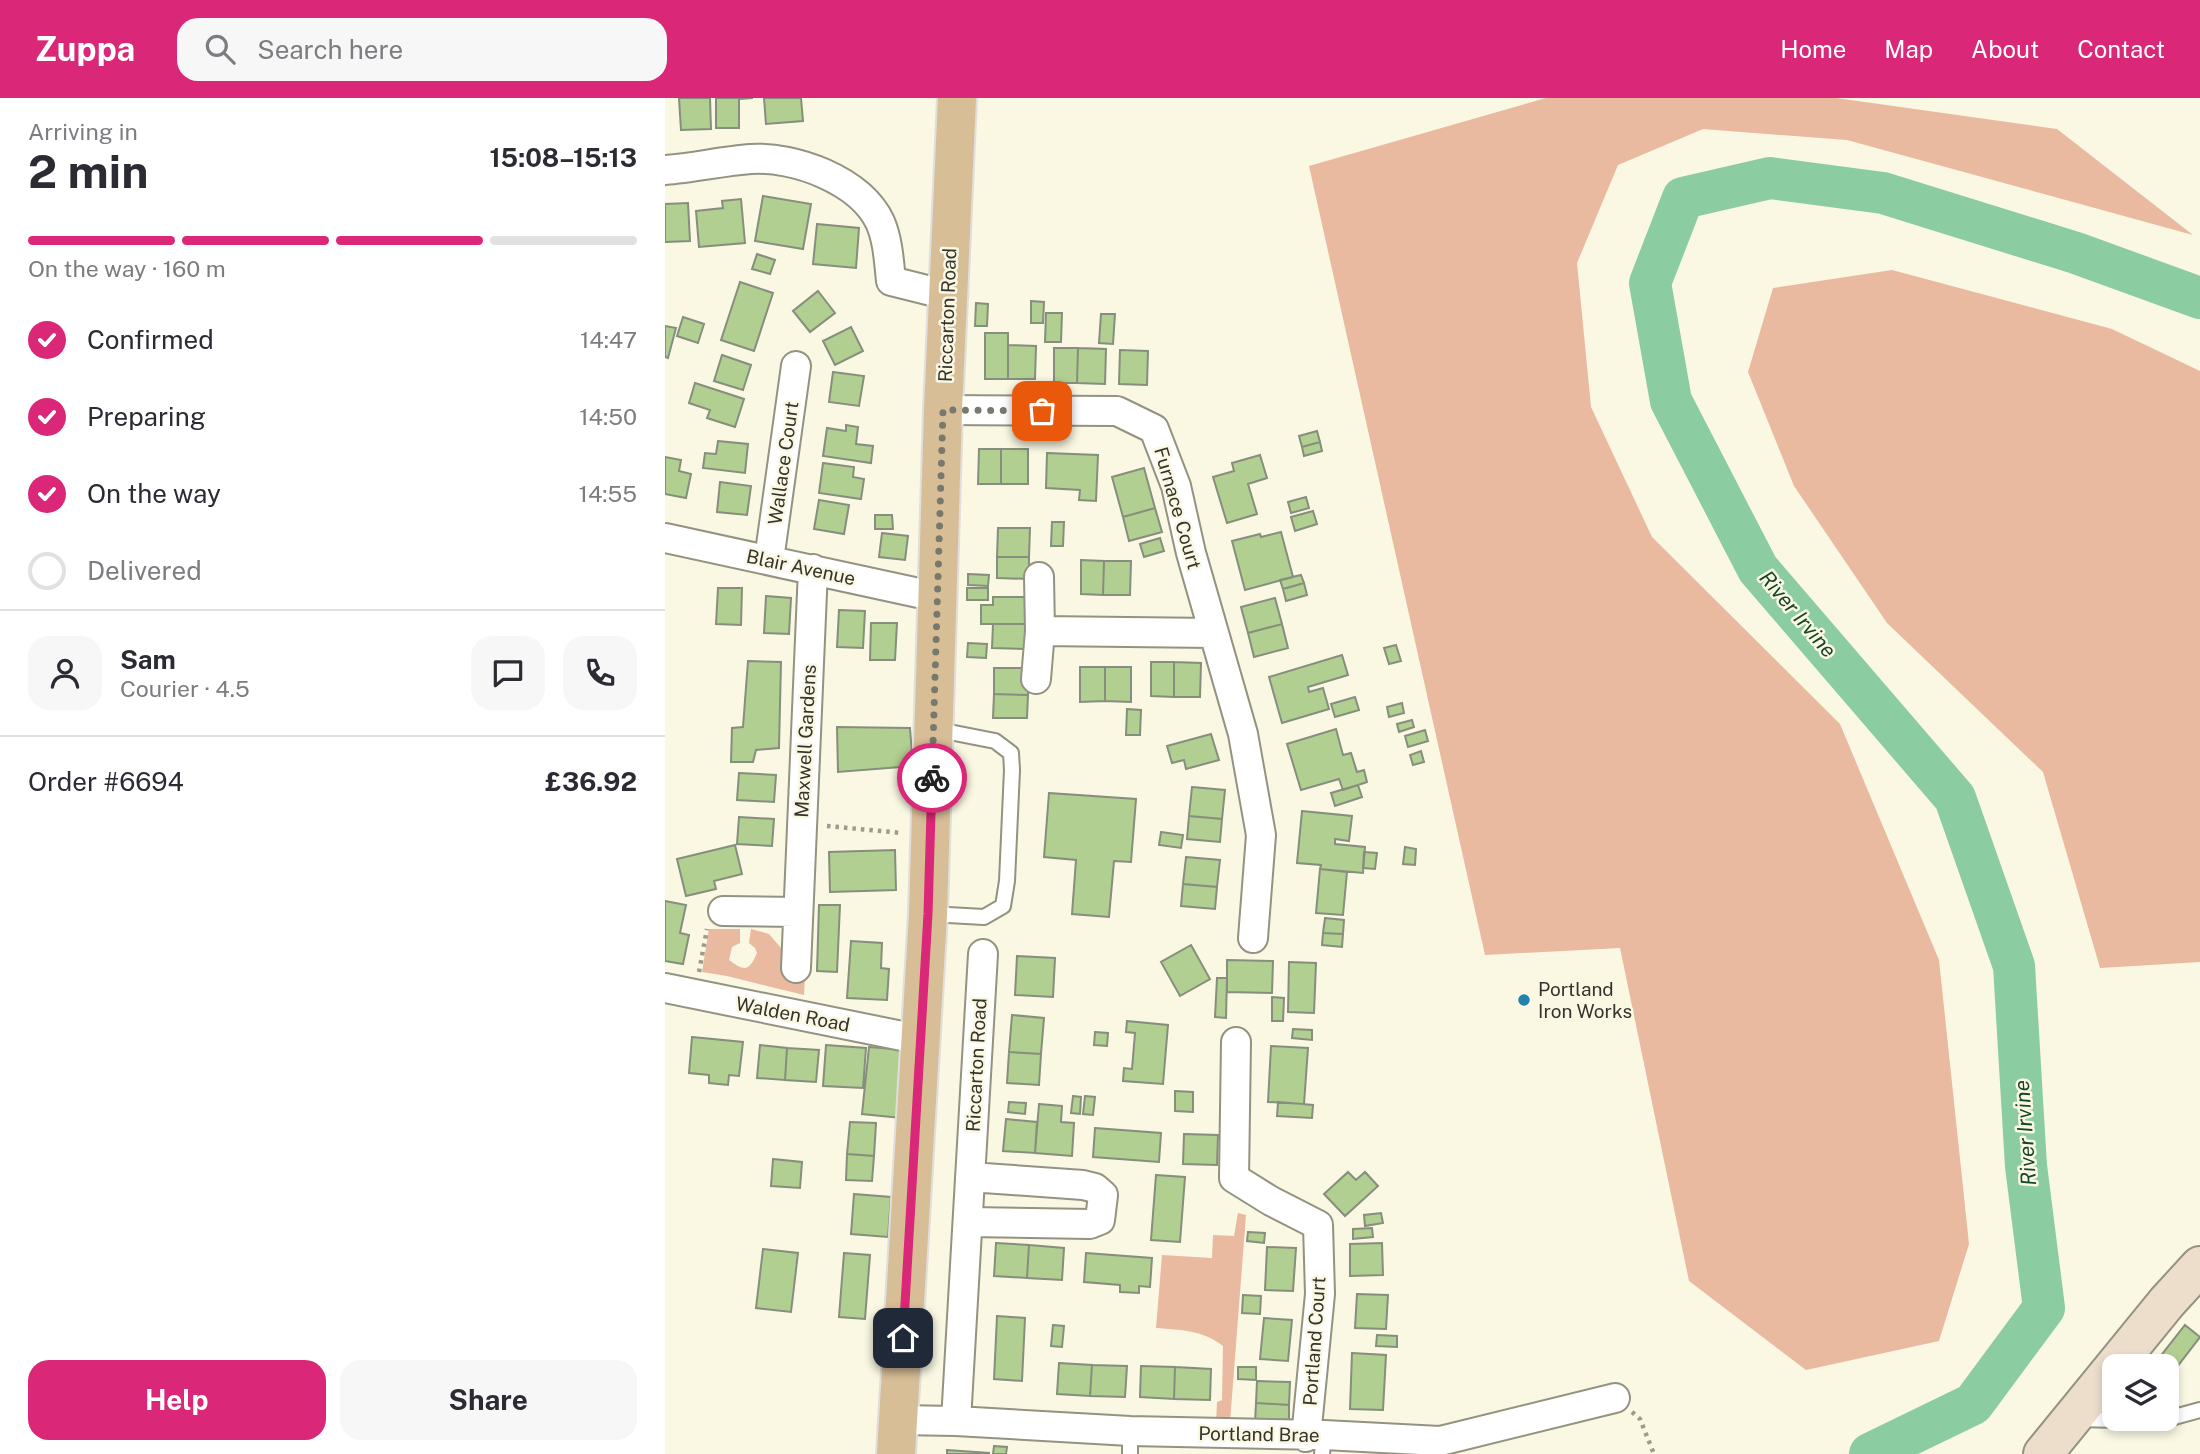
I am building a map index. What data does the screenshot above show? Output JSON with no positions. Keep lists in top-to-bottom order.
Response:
{
  "streets": {
    "main road": ["Riccarton Road"],
    "street": [
      "Wallace Court",
      "Furnace Court",
      "Blair Avenue",
      "Maxwell Gardens",
      "Walden Road",
      "Portland Court",
      "Portland Brae"
    ]
  },
  "crossings": [
    ["Riccarton Road", "Furnace Court"],
    ["Riccarton Road", "Blair Avenue"],
    ["Riccarton Road", "Walden Road"],
    ["Riccarton Road", "Portland Brae"],
    ["Wallace Court", "Blair Avenue"],
    ["Blair Avenue", "Maxwell Gardens"],
    ["Portland Court", "Portland Brae"]
  ],
  "water": ["River Irvine"],
  "places": ["Portland Iron Works"],
  "page": {
    "header": "Zuppa",
    "search": "Search here",
    "nav": [
      "Home",
      "Map",
      "About",
      "Contact"
    ],
    "heading": ["2 min", "Arriving in", "15:08–15:13"],
    "panel": [
      "Sam",
      "Courier · 4.5",
      "Order #6694",
      "£36.92"
    ],
    "bar": "On the way · 160 m",
    "list": [
      ["Confirmed", "14:47"],
      ["Preparing", "14:50"],
      ["On the way", "14:55"],
      "Delivered"
    ],
    "buttons": ["Help", "Share"]
  }
}
